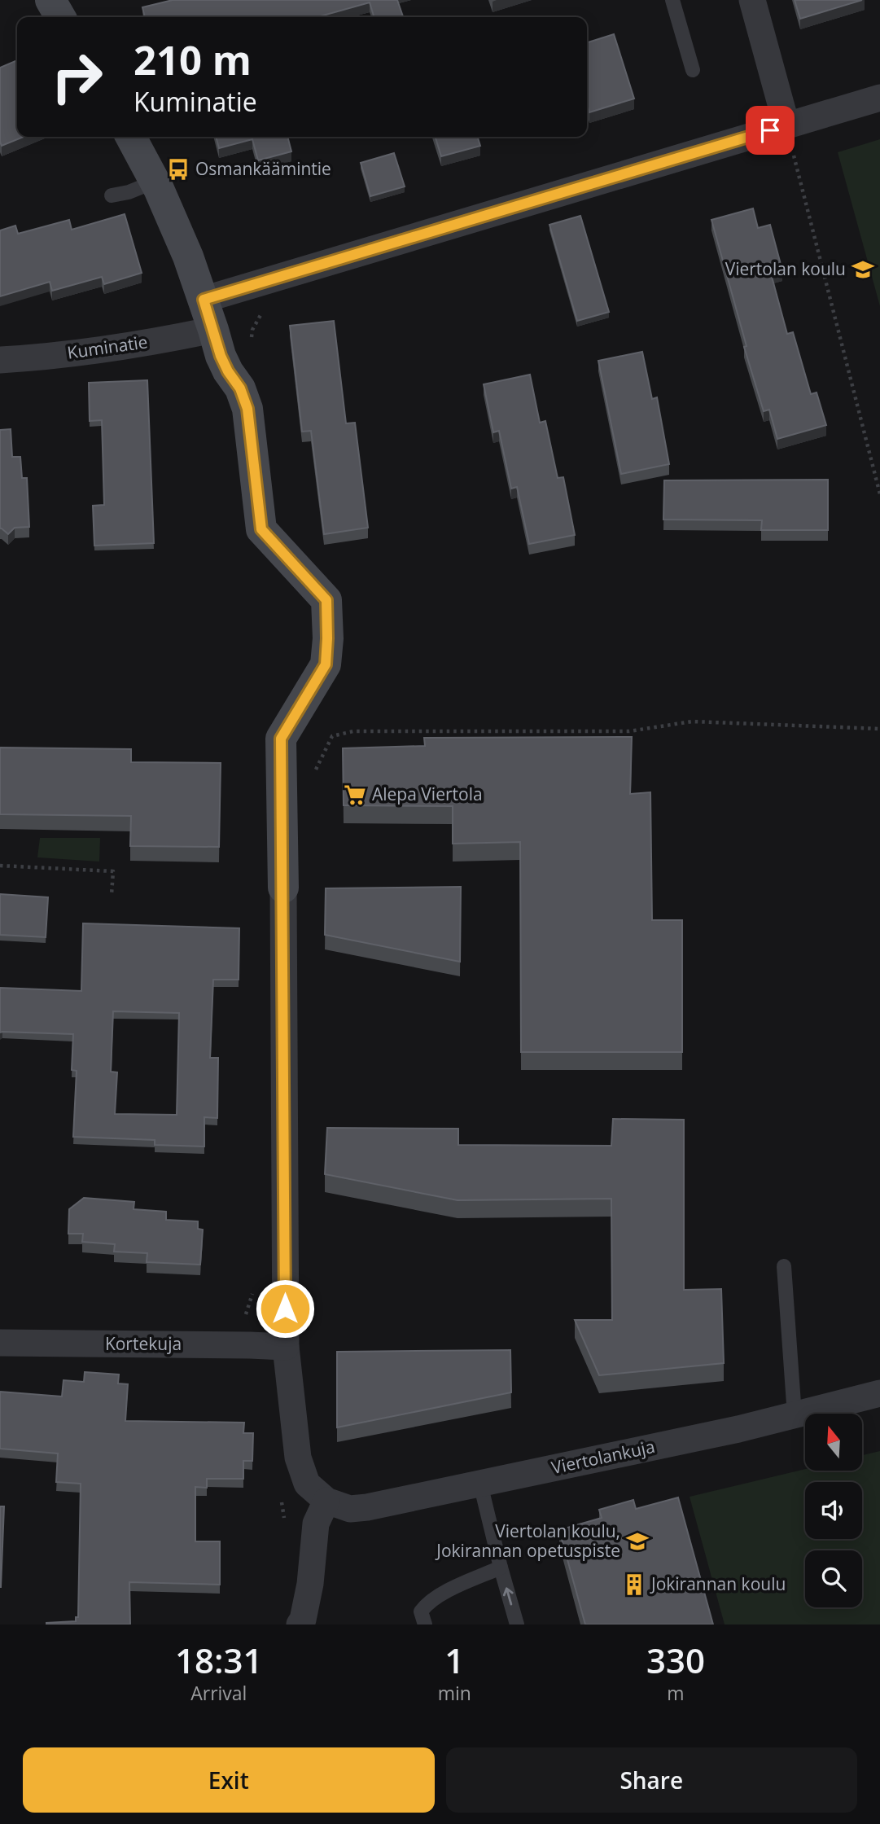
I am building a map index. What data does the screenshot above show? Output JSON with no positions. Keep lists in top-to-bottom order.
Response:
{
  "streets": {
    "street": ["Kuminatie", "Kortekuja", "Viertolankuja"]
  },
  "places": {
    "bus stop": ["Osmankäämintie"],
    "school or university": ["Viertolan koulu", "Viertolan koulu, Jokirannan opetuspiste"],
    "supermarket": ["Alepa Viertola"],
    "building": ["Jokirannan koulu"]
  },
  "north": "top",
  "page": {
    "turn": ["210 m", "Kuminatie"],
    "eta": [
      "18:31",
      "Arrival",
      "1",
      "min",
      "330",
      "m"
    ],
    "buttons": ["Exit", "Share"]
  }
}
